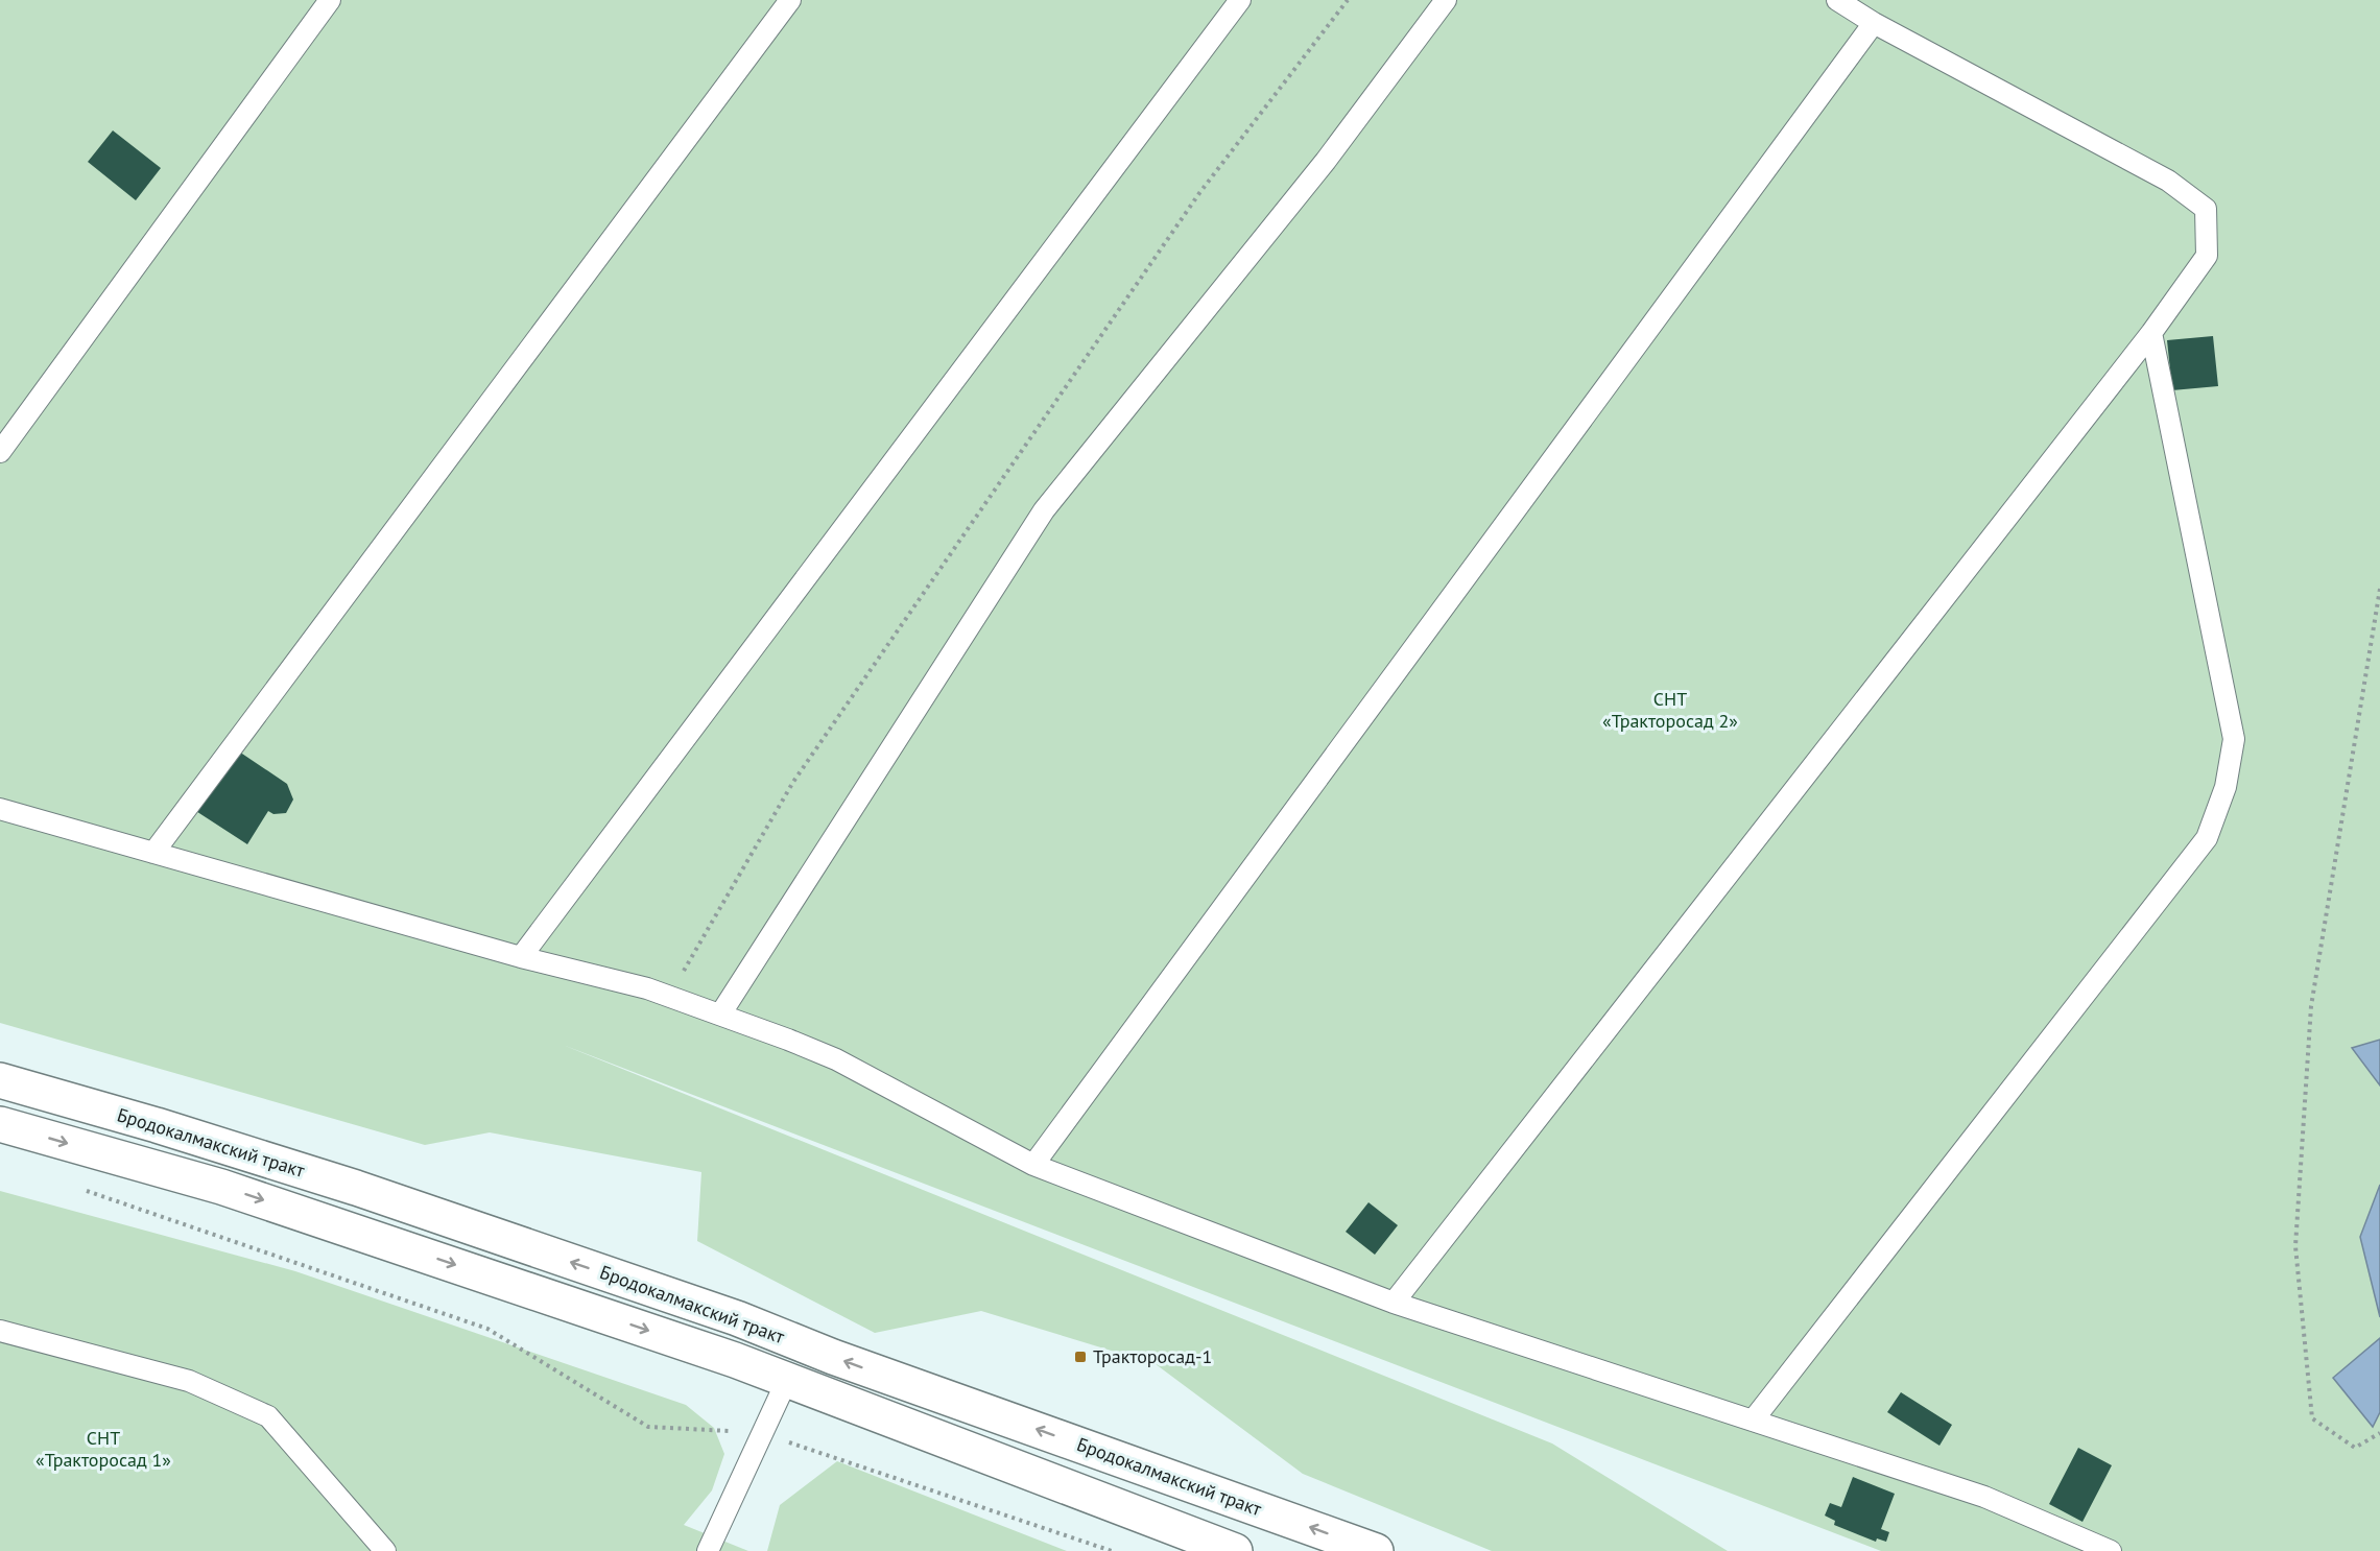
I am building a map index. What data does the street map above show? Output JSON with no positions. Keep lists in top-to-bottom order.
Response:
{
  "streets": {
    "main road": ["Бродокалмакский тракт"]
  },
  "parks": ["СНТ «Тракторосад 2»", "СНТ «Тракторосад 1»"],
  "places": {
    "transit": ["Тракторосад-1"]
  }
}
